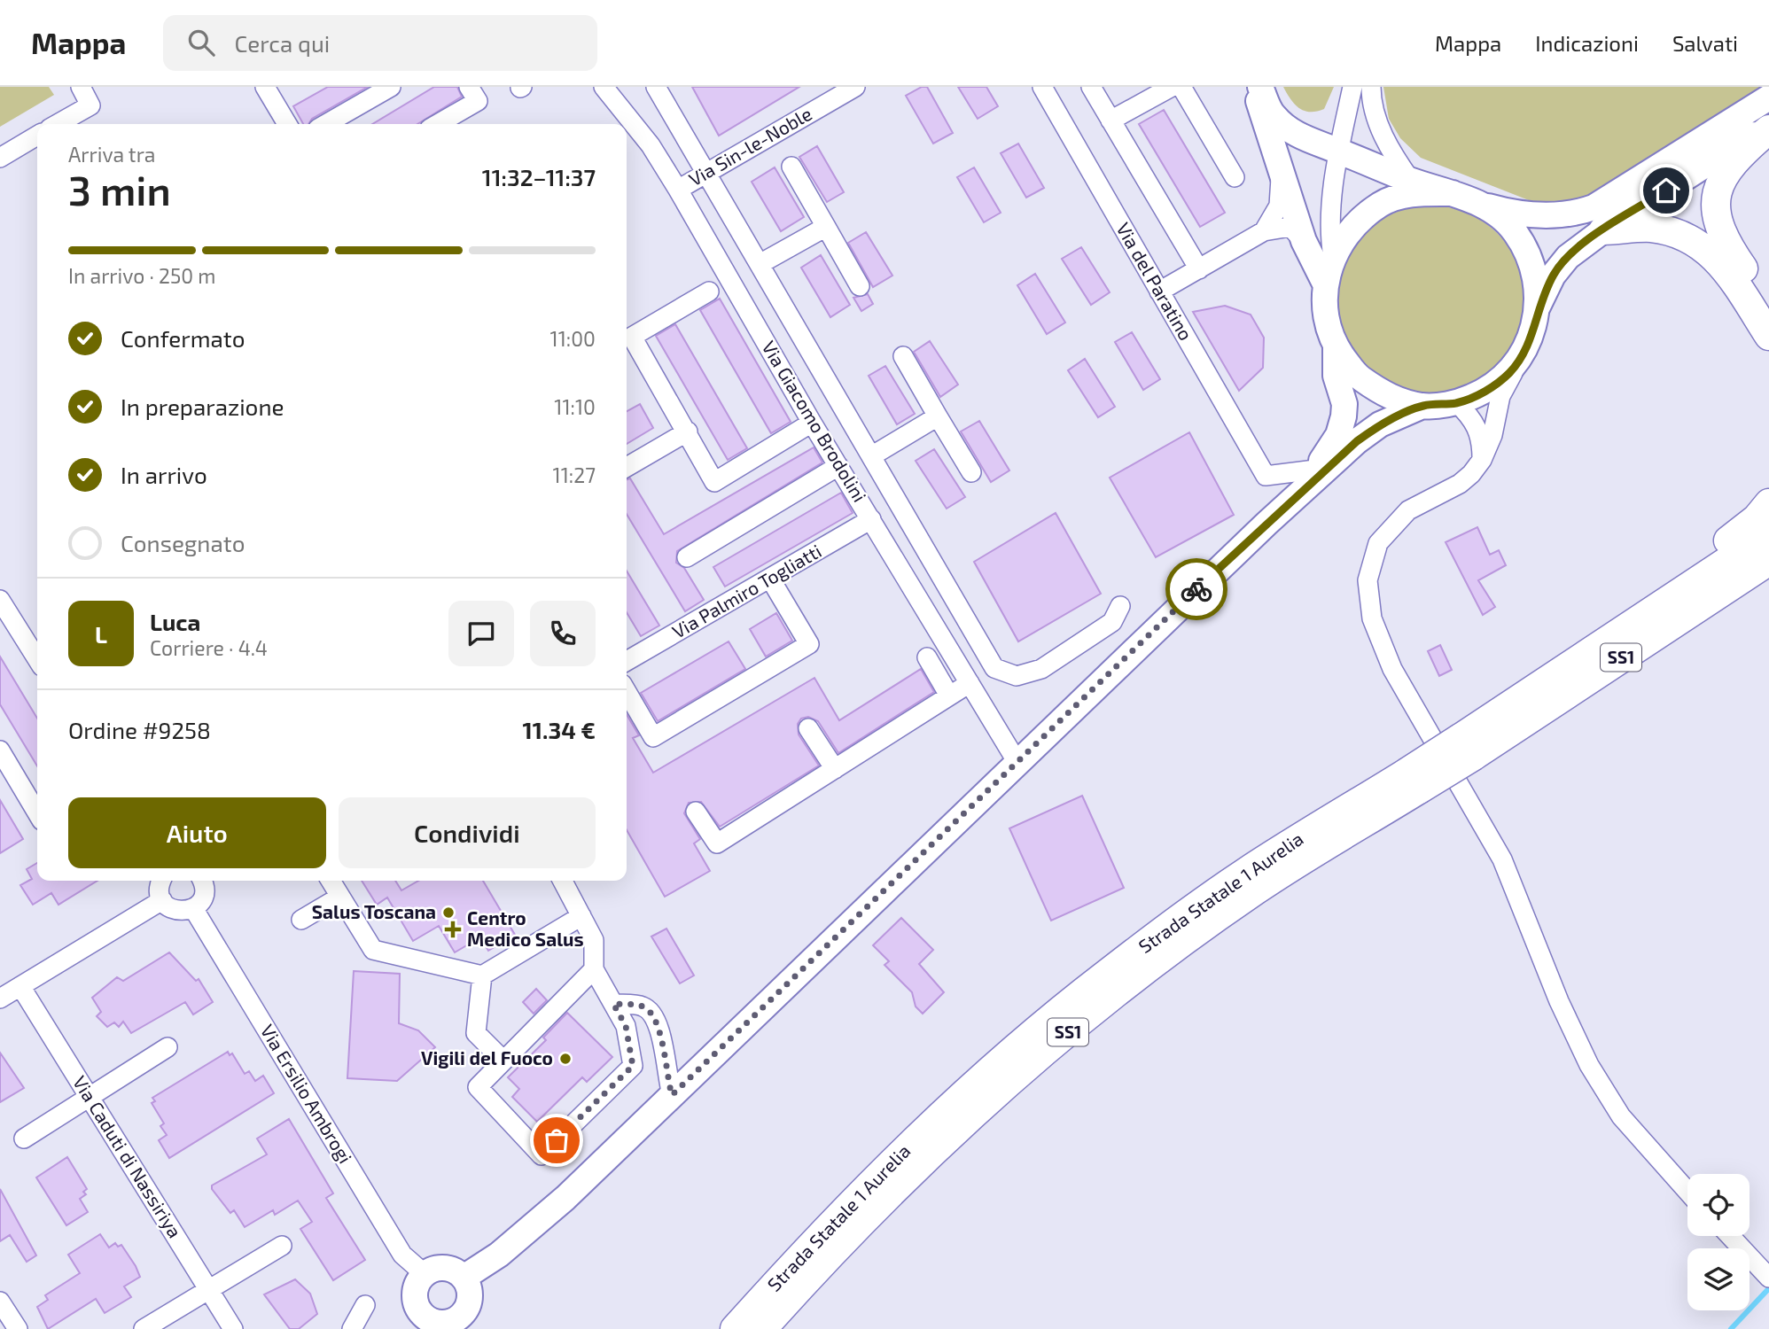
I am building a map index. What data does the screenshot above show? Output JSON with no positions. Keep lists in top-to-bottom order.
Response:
{
  "streets": {
    "highway": ["SS1", "Strada Statale 1 Aurelia"],
    "street": [
      "Via Sin-le-Noble",
      "Via del Paratino",
      "Via Giacomo Brodolini",
      "Via Palmiro Togliatti",
      "Via Ersilio Ambrogi",
      "Via Caduti di Nassiriya"
    ]
  },
  "crossings": [
    ["Via Sin-le-Noble", "Via Giacomo Brodolini"],
    ["Via Giacomo Brodolini", "Via Palmiro Togliatti"]
  ],
  "places": {
    "other": ["Salus Toscana", "Vigili del Fuoco"],
    "health": ["Centro Medico Salus"]
  },
  "page": {
    "header": "Mappa",
    "search": "Cerca qui",
    "nav": ["Mappa", "Indicazioni", "Salvati"],
    "heading": ["3 min", "Arriva tra", "11:32–11:37"],
    "panel": [
      "Luca",
      "Corriere · 4.4",
      "Ordine #9258",
      "11.34 €"
    ],
    "bar": "In arrivo · 250 m",
    "list": [
      ["Confermato", "11:00"],
      ["In preparazione", "11:10"],
      ["In arrivo", "11:27"],
      "Consegnato"
    ],
    "round": "L",
    "buttons": ["Aiuto", "Condividi"]
  }
}
